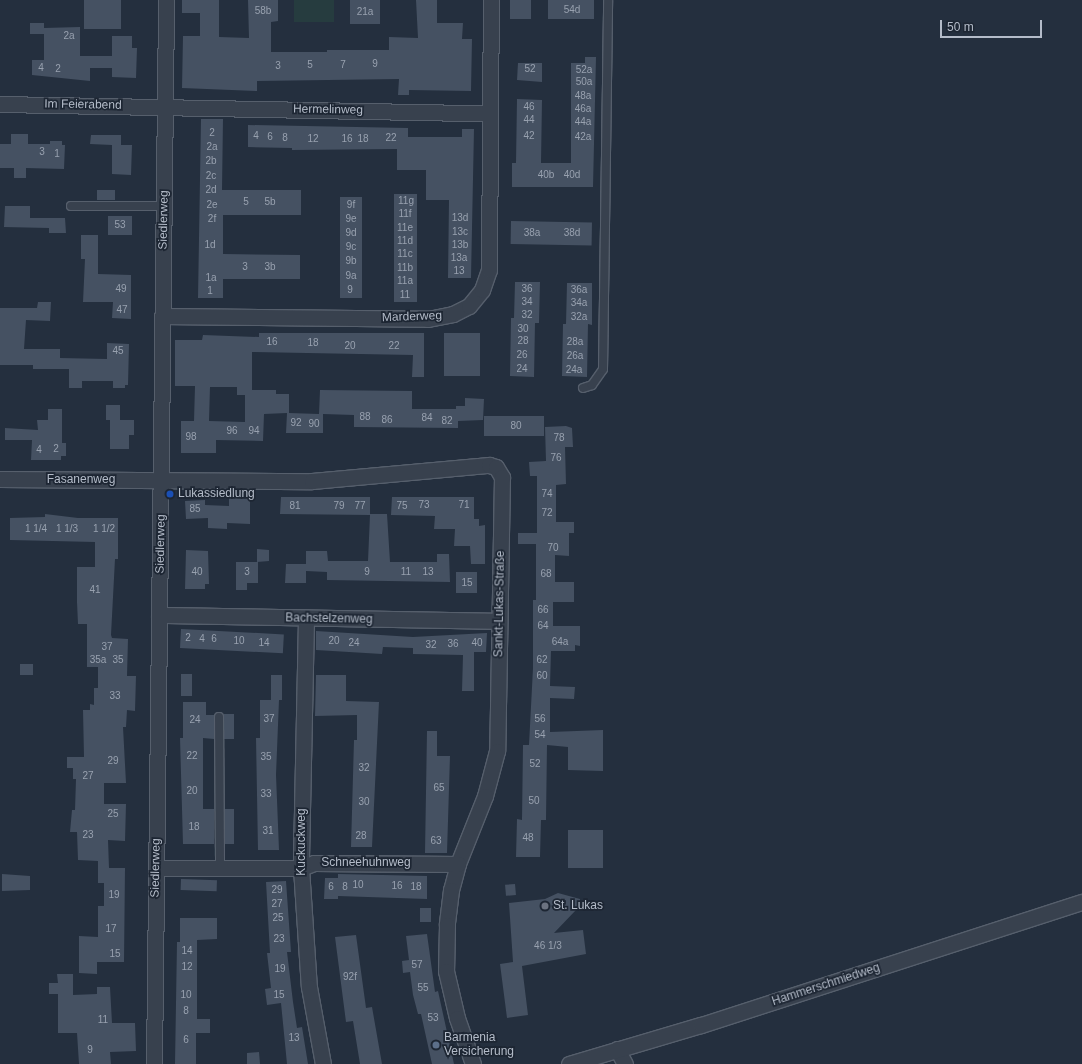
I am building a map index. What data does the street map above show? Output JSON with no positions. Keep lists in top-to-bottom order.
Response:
{
  "streets": {
    "street": [
      "Im Feierabend",
      "Hermelinweg",
      "Siedlerweg",
      "Marderweg",
      "Fasanenweg",
      "Sankt-Lukas-Straße",
      "Bachstelzenweg",
      "Kuckuckweg",
      "Schneehuhnweg",
      "Hammerschmiedweg"
    ]
  },
  "crossings": [
    ["Im Feierabend", "Hermelinweg"],
    ["Im Feierabend", "Siedlerweg"],
    ["Hermelinweg", "Siedlerweg"],
    ["Hermelinweg", "Marderweg"],
    ["Siedlerweg", "Marderweg"],
    ["Siedlerweg", "Fasanenweg"],
    ["Siedlerweg", "Sankt-Lukas-Straße"],
    ["Siedlerweg", "Bachstelzenweg"],
    ["Siedlerweg", "Schneehuhnweg"],
    ["Fasanenweg", "Sankt-Lukas-Straße"],
    ["Sankt-Lukas-Straße", "Bachstelzenweg"],
    ["Sankt-Lukas-Straße", "Schneehuhnweg"],
    ["Bachstelzenweg", "Kuckuckweg"],
    ["Kuckuckweg", "Schneehuhnweg"]
  ],
  "places": ["Lukassiedlung", "St. Lukas", "Barmenia Versicherung"],
  "house_numbers": [
    "54d",
    "58b",
    "21a",
    "2a",
    "9",
    "5",
    "7",
    "3",
    "4",
    "2",
    "52",
    "52a",
    "50a",
    "48a",
    "46",
    "46a",
    "44",
    "44a",
    "2",
    "4",
    "42",
    "6",
    "42a",
    "8",
    "22",
    "12",
    "16",
    "18",
    "2a",
    "3",
    "1",
    "2b",
    "40b",
    "40d",
    "2c",
    "2d",
    "11g",
    "5",
    "5b",
    "2e",
    "9f",
    "11f",
    "13d",
    "2f",
    "9e",
    "53",
    "11e",
    "13c",
    "9d",
    "38a",
    "38d",
    "11d",
    "1d",
    "13b",
    "9c",
    "11c",
    "13a",
    "9b",
    "3",
    "3b",
    "11b",
    "13",
    "9a",
    "1a",
    "11a",
    "49",
    "36",
    "9",
    "36a",
    "1",
    "11",
    "34",
    "34a",
    "47",
    "32",
    "32a",
    "30",
    "28",
    "16",
    "28a",
    "18",
    "20",
    "22",
    "45",
    "26",
    "26a",
    "24",
    "24a",
    "88",
    "84",
    "86",
    "82",
    "92",
    "90",
    "80",
    "96",
    "94",
    "98",
    "78",
    "2",
    "4",
    "76",
    "74",
    "73",
    "71",
    "81",
    "79",
    "77",
    "75",
    "85",
    "72",
    "1 1/4",
    "1 1/3",
    "1 1/2",
    "70",
    "40",
    "3",
    "9",
    "11",
    "13",
    "68",
    "15",
    "41",
    "66",
    "64",
    "2",
    "4",
    "6",
    "10",
    "20",
    "64a",
    "14",
    "24",
    "40",
    "36",
    "32",
    "37",
    "35a",
    "35",
    "62",
    "60",
    "33",
    "37",
    "56",
    "24",
    "54",
    "22",
    "35",
    "29",
    "52",
    "32",
    "27",
    "65",
    "20",
    "33",
    "50",
    "30",
    "25",
    "18",
    "31",
    "23",
    "28",
    "48",
    "63",
    "10",
    "16",
    "6",
    "8",
    "18",
    "29",
    "19",
    "27",
    "25",
    "17",
    "23",
    "46 1/3",
    "14",
    "15",
    "57",
    "12",
    "19",
    "92f",
    "55",
    "10",
    "15",
    "8",
    "53",
    "11",
    "13",
    "6",
    "9"
  ],
  "scale_bar": "50 m"
}
